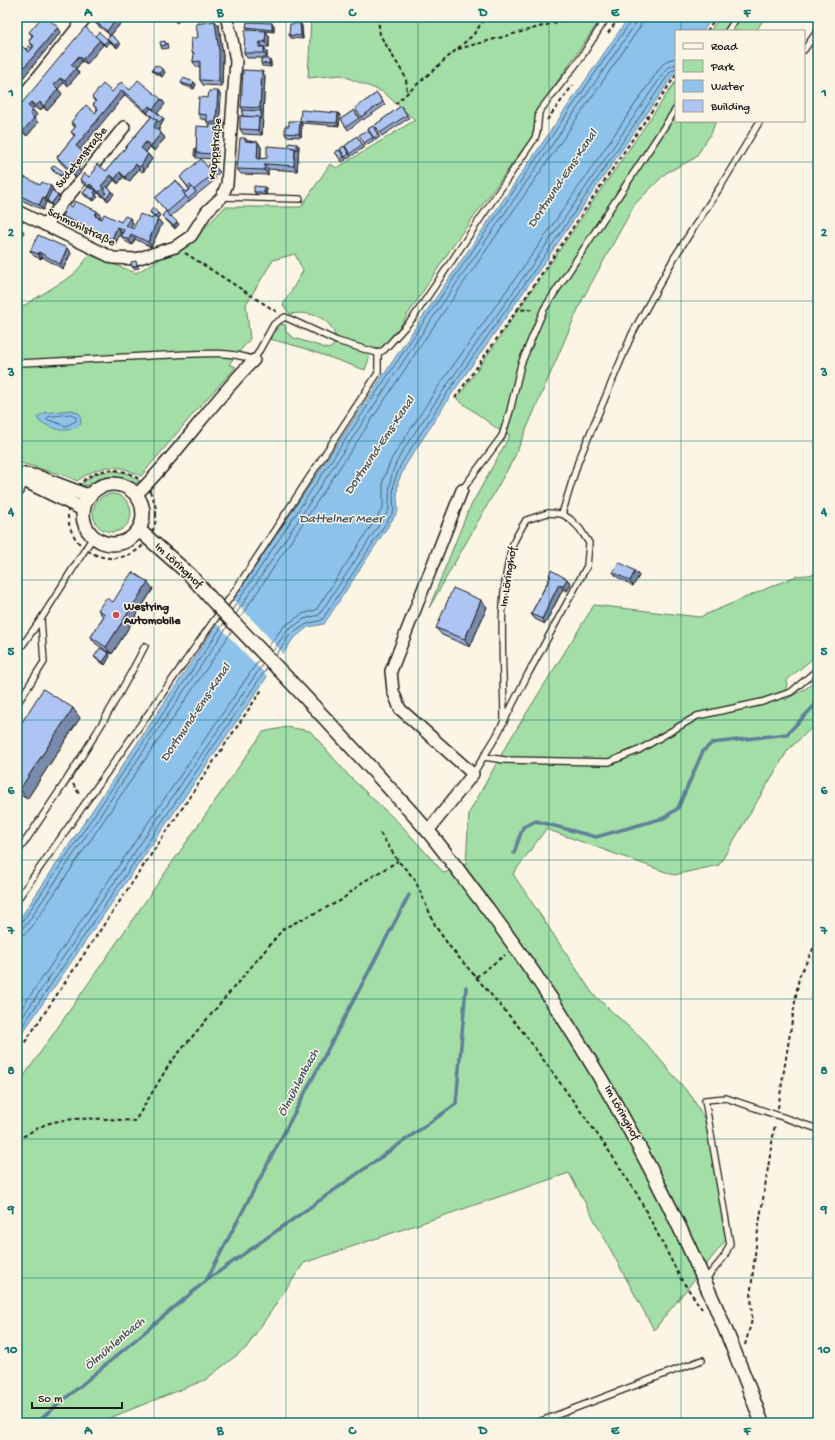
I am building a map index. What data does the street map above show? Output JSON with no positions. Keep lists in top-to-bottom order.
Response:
{
  "streets": {
    "street": [
      "Kruppstraße",
      "Sudetenstraße",
      "Schmohlstraße",
      "Im Löringhof"
    ]
  },
  "crossings": [
    ["Kruppstraße", "Schmohlstraße"],
    ["Sudetenstraße", "Schmohlstraße"]
  ],
  "water": ["Dortmund-Ems-Kanal", "Dattelner Meer", "Ölmühlenbach"],
  "places": ["Westring Automobile"],
  "legend": [
    "Road",
    "Park",
    "Water",
    "Building"
  ],
  "scale_bar": "50 m",
  "grid": {
    "columns": [
      "A",
      "B",
      "C",
      "D",
      "E",
      "F"
    ],
    "rows": [
      "1",
      "2",
      "3",
      "4",
      "5",
      "6",
      "7",
      "8",
      "9",
      "10"
    ]
  }
}
